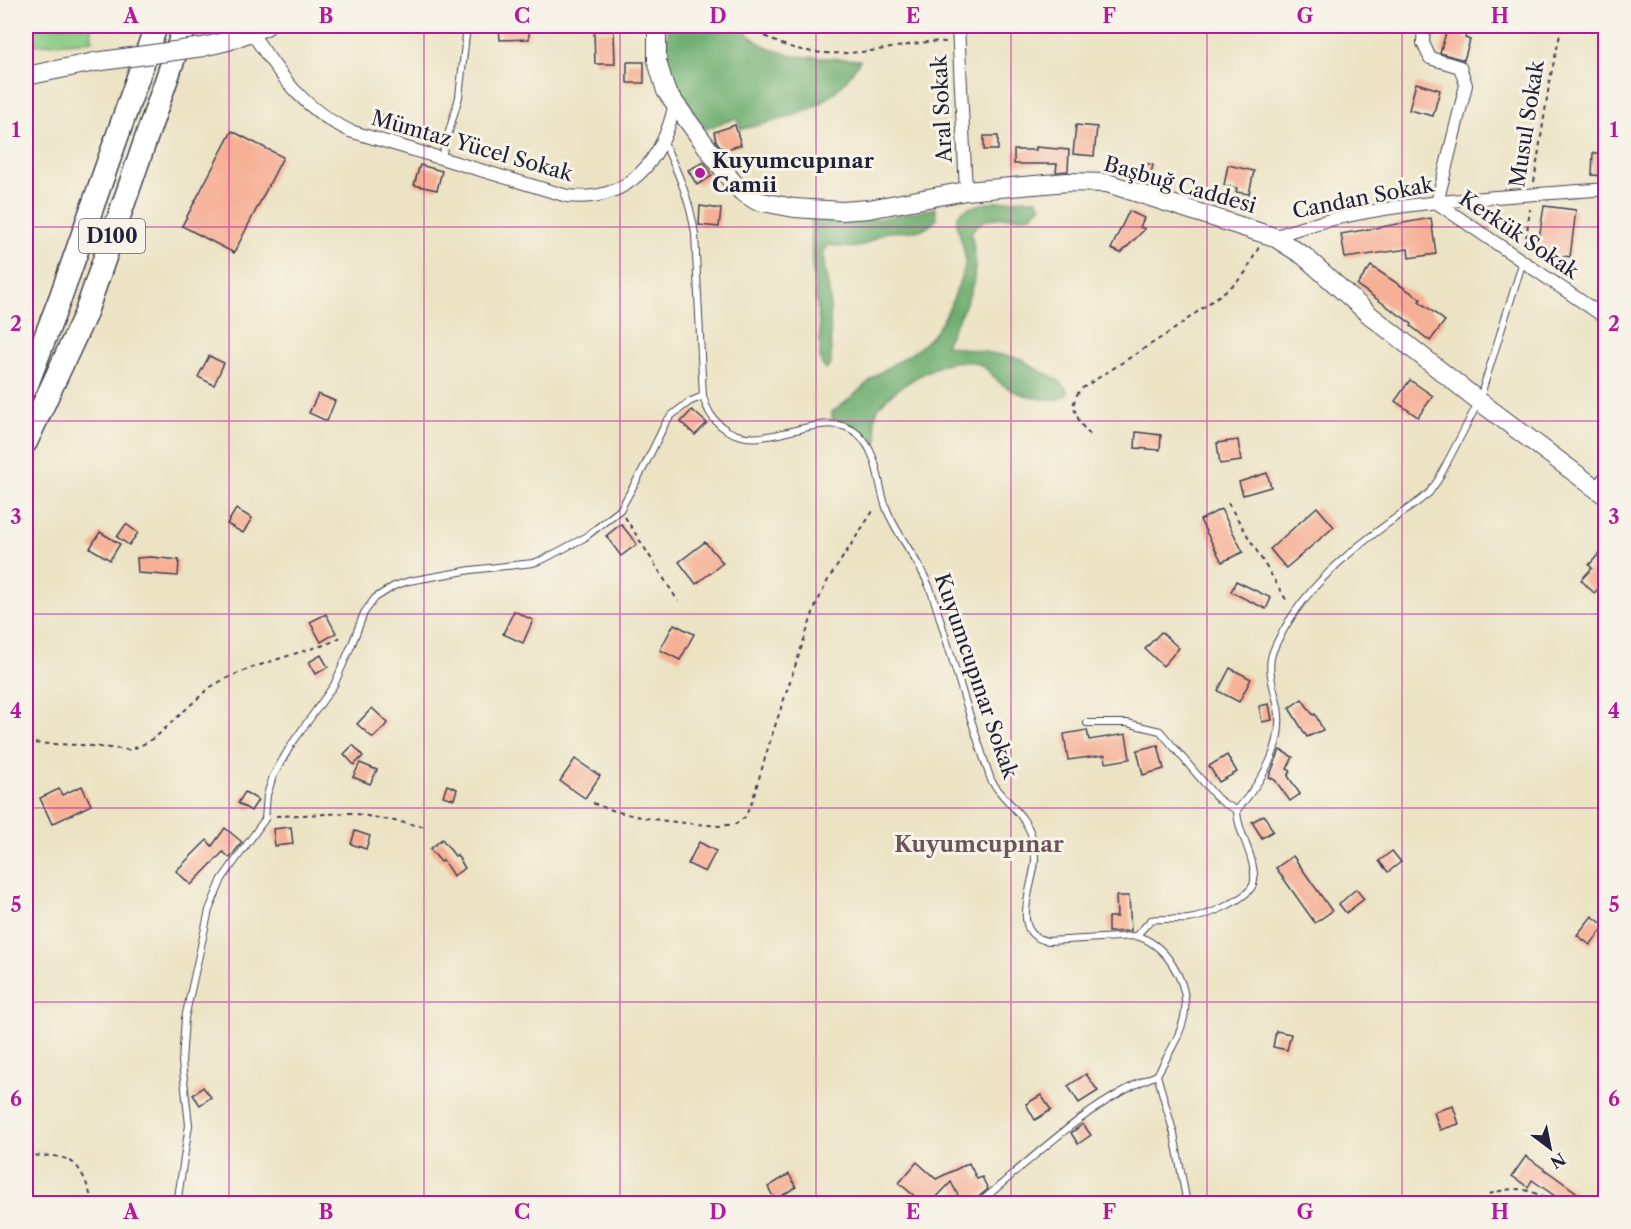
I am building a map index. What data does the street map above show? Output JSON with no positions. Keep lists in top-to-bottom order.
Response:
{
  "streets": {
    "highway": ["D100"],
    "street": [
      "Aral Sokak",
      "Mümtaz Yücel Sokak",
      "Başbuğ Caddesi",
      "Candan Sokak",
      "Kerkük Sokak"
    ],
    "lane": ["Kuyumcupınar Sokak"],
    "path": ["Musul Sokak"]
  },
  "crossings": [
    ["Aral Sokak", "Başbuğ Caddesi"],
    ["Musul Sokak", "Candan Sokak"],
    ["Musul Sokak", "Kerkük Sokak"],
    ["Mümtaz Yücel Sokak", "Başbuğ Caddesi"],
    ["Mümtaz Yücel Sokak", "Kuyumcupınar Sokak"],
    ["Başbuğ Caddesi", "Candan Sokak"],
    ["Candan Sokak", "Kerkük Sokak"]
  ],
  "districts": ["Kuyumcupınar"],
  "places": ["Kuyumcupınar Camii"],
  "north": "bottom right",
  "grid": {
    "columns": [
      "A",
      "B",
      "C",
      "D",
      "E",
      "F",
      "G",
      "H"
    ],
    "rows": [
      "1",
      "2",
      "3",
      "4",
      "5",
      "6"
    ]
  }
}
